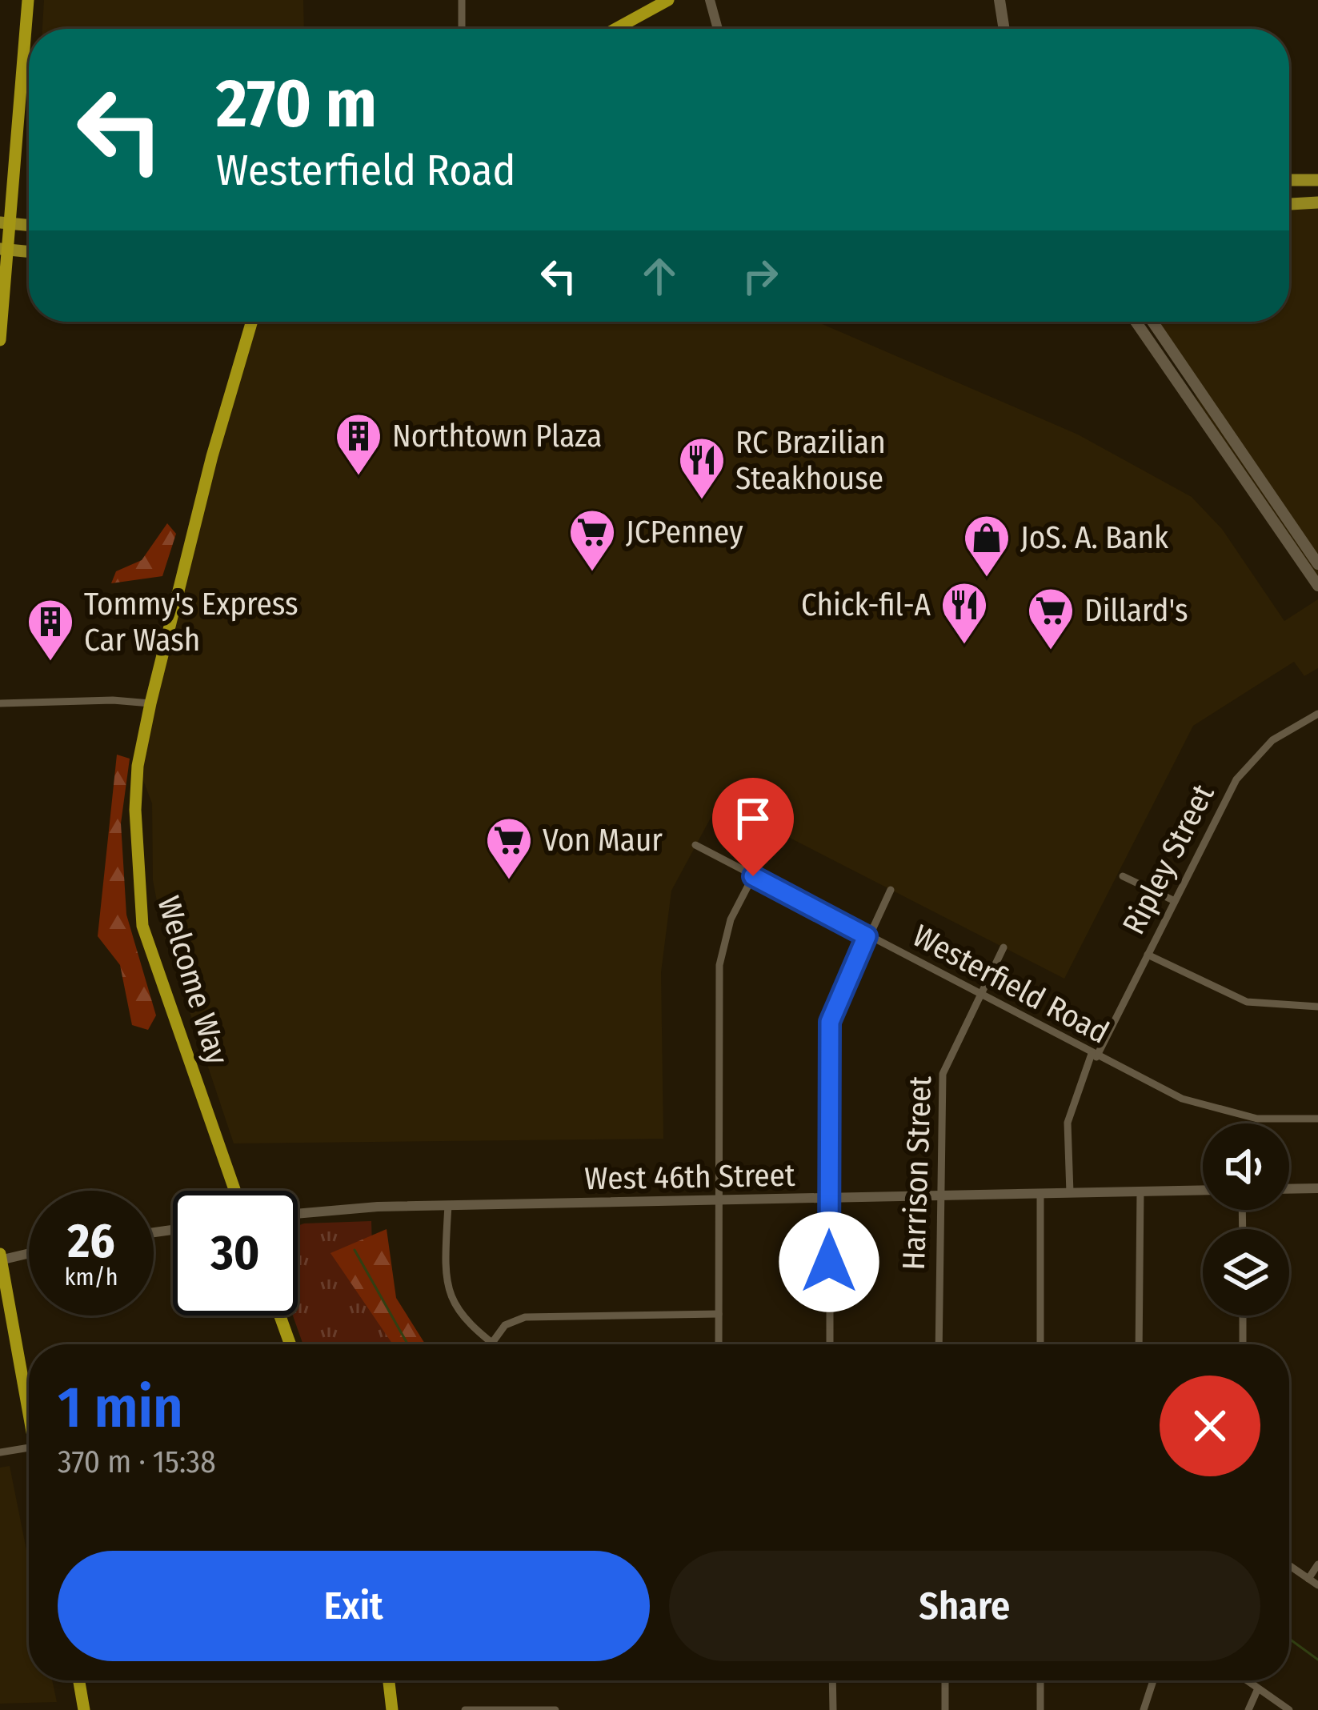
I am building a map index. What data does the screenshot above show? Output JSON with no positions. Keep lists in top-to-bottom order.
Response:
{
  "streets": {
    "highway": ["Welcome Way"],
    "street": [
      "Ripley Street",
      "Westerfield Road",
      "Harrison Street",
      "West 46th Street"
    ]
  },
  "crossings": [
    ["Ripley Street", "Westerfield Road"],
    ["Ripley Street", "West 46th Street"],
    ["Westerfield Road", "Harrison Street"],
    ["Harrison Street", "West 46th Street"]
  ],
  "places": {
    "building": ["Northtown Plaza", "Tommy's Express Car Wash"],
    "restaurant": ["RC Brazilian Steakhouse", "Chick-fil-A"],
    "supermarket": ["JCPenney", "Dillard's", "Von Maur"],
    "shop": ["JoS. A. Bank"]
  },
  "page": {
    "turn": ["270 m", "Westerfield Road"],
    "speed": "26 km/h",
    "limit": "30",
    "heading": ["1 min", "370 m · 15:38"],
    "buttons": ["Exit", "Share"]
  }
}
